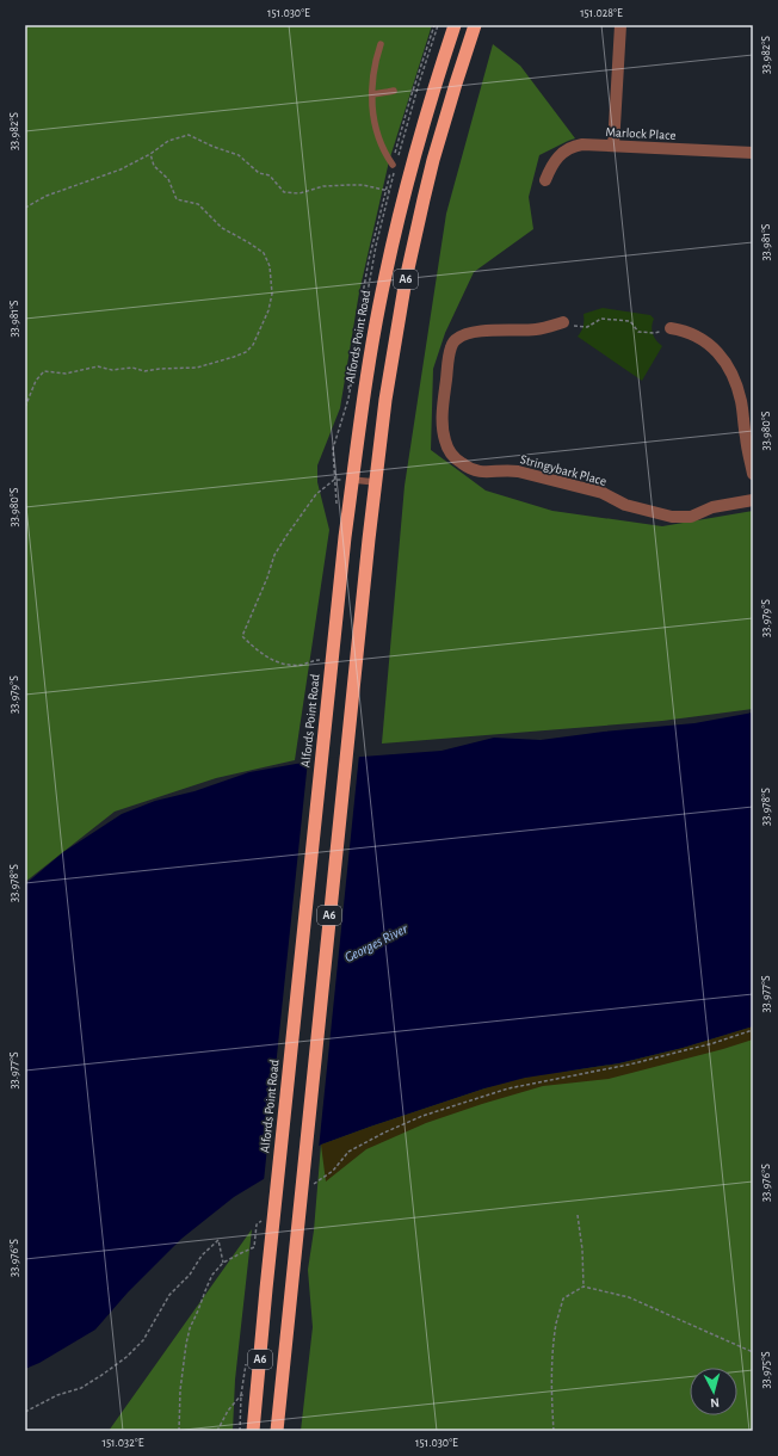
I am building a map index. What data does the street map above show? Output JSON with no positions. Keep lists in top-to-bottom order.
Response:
{
  "streets": {
    "highway": ["A6", "Alfords Point Road"],
    "street": ["Marlock Place", "Stringybark Place"]
  },
  "water": ["Georges River"],
  "north": "bottom",
  "coordinates": [
    "151.030°E",
    "151.028°E",
    "33.982°S",
    "33.981°S",
    "33.980°S",
    "33.979°S",
    "33.978°S",
    "33.977°S",
    "33.976°S",
    "33.975°S",
    "151.032°E"
  ]
}
